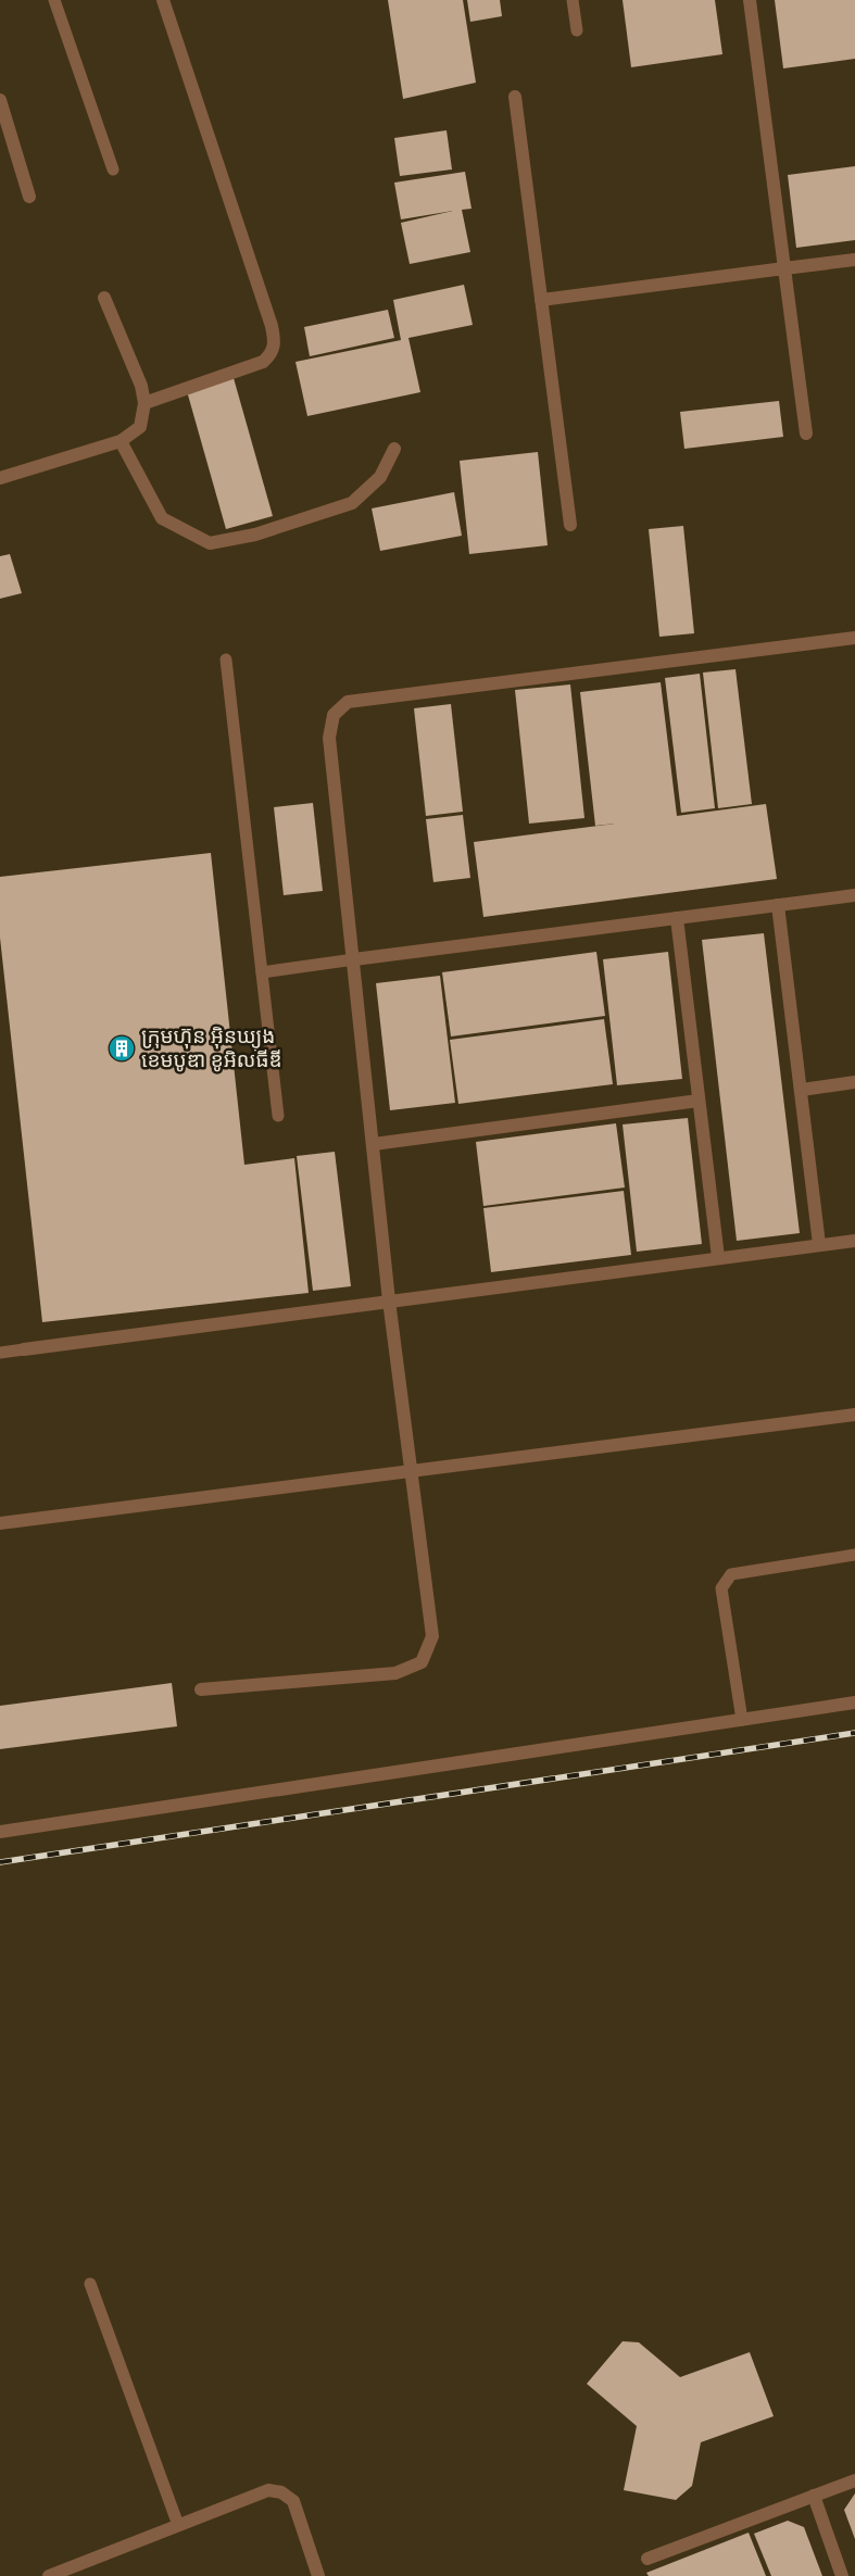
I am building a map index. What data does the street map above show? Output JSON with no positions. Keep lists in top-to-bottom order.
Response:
{
  "places": {
    "building": ["ក្រុមហ៊ុន អ៊ិនឃ្យុង ខេមបូឌា ខូអិលធីឌី"]
  }
}
